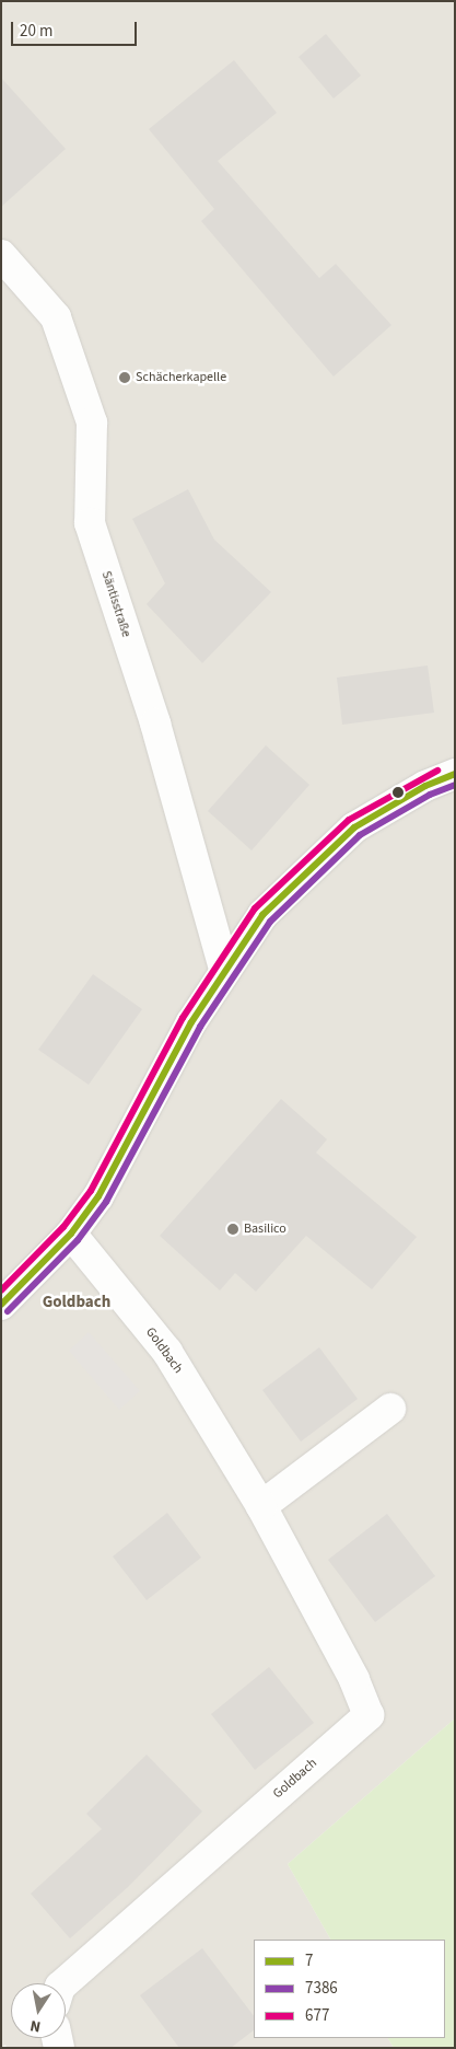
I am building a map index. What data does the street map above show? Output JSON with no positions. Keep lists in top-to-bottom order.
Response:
{
  "streets": {
    "street": ["Säntisstraße", "Goldbach"]
  },
  "districts": ["Goldbach"],
  "places": ["Schächerkapelle", "Basilico"],
  "lines": ["transit line 677", "transit line 7", "transit line 7386"],
  "legend": ["7", "7386", "677"],
  "scale_bar": "20 m",
  "north": "bottom"
}
